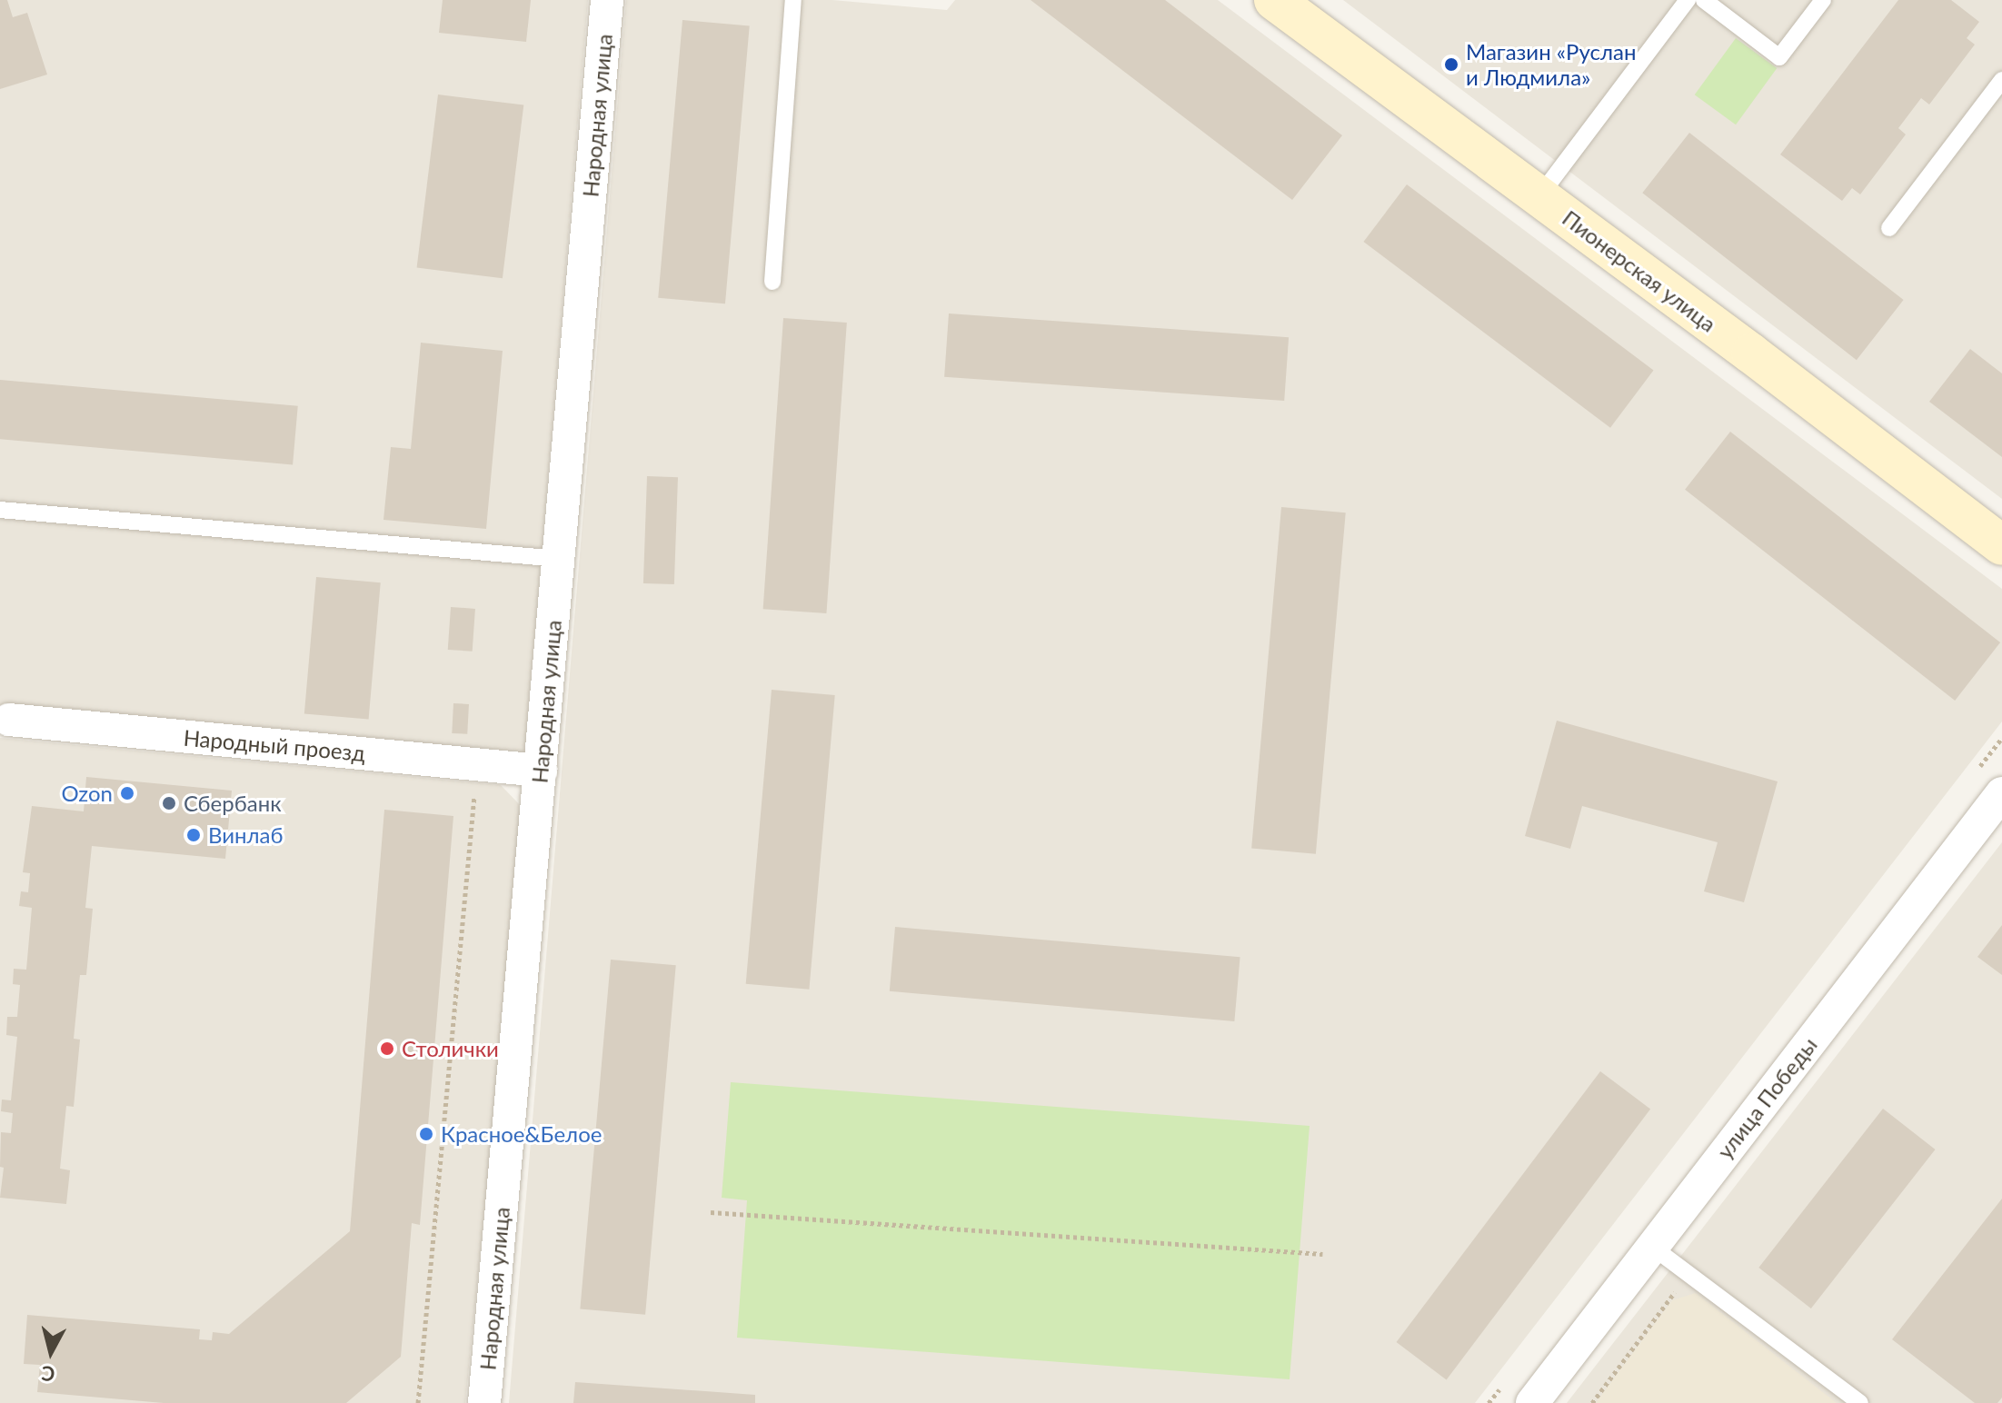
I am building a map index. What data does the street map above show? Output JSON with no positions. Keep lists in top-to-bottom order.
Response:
{
  "streets": {
    "street": [
      "Народная улица",
      "Пионерская улица",
      "Народный проезд",
      "улица Победы"
    ]
  },
  "crossings": [
    ["Народная улица", "Народный проезд"]
  ],
  "places": [
    "Магазин «Руслан и Людмила»",
    "Ozon",
    "Сбербанк",
    "Винлаб",
    "Столички",
    "Красное&Белое"
  ],
  "north": "bottom"
}
